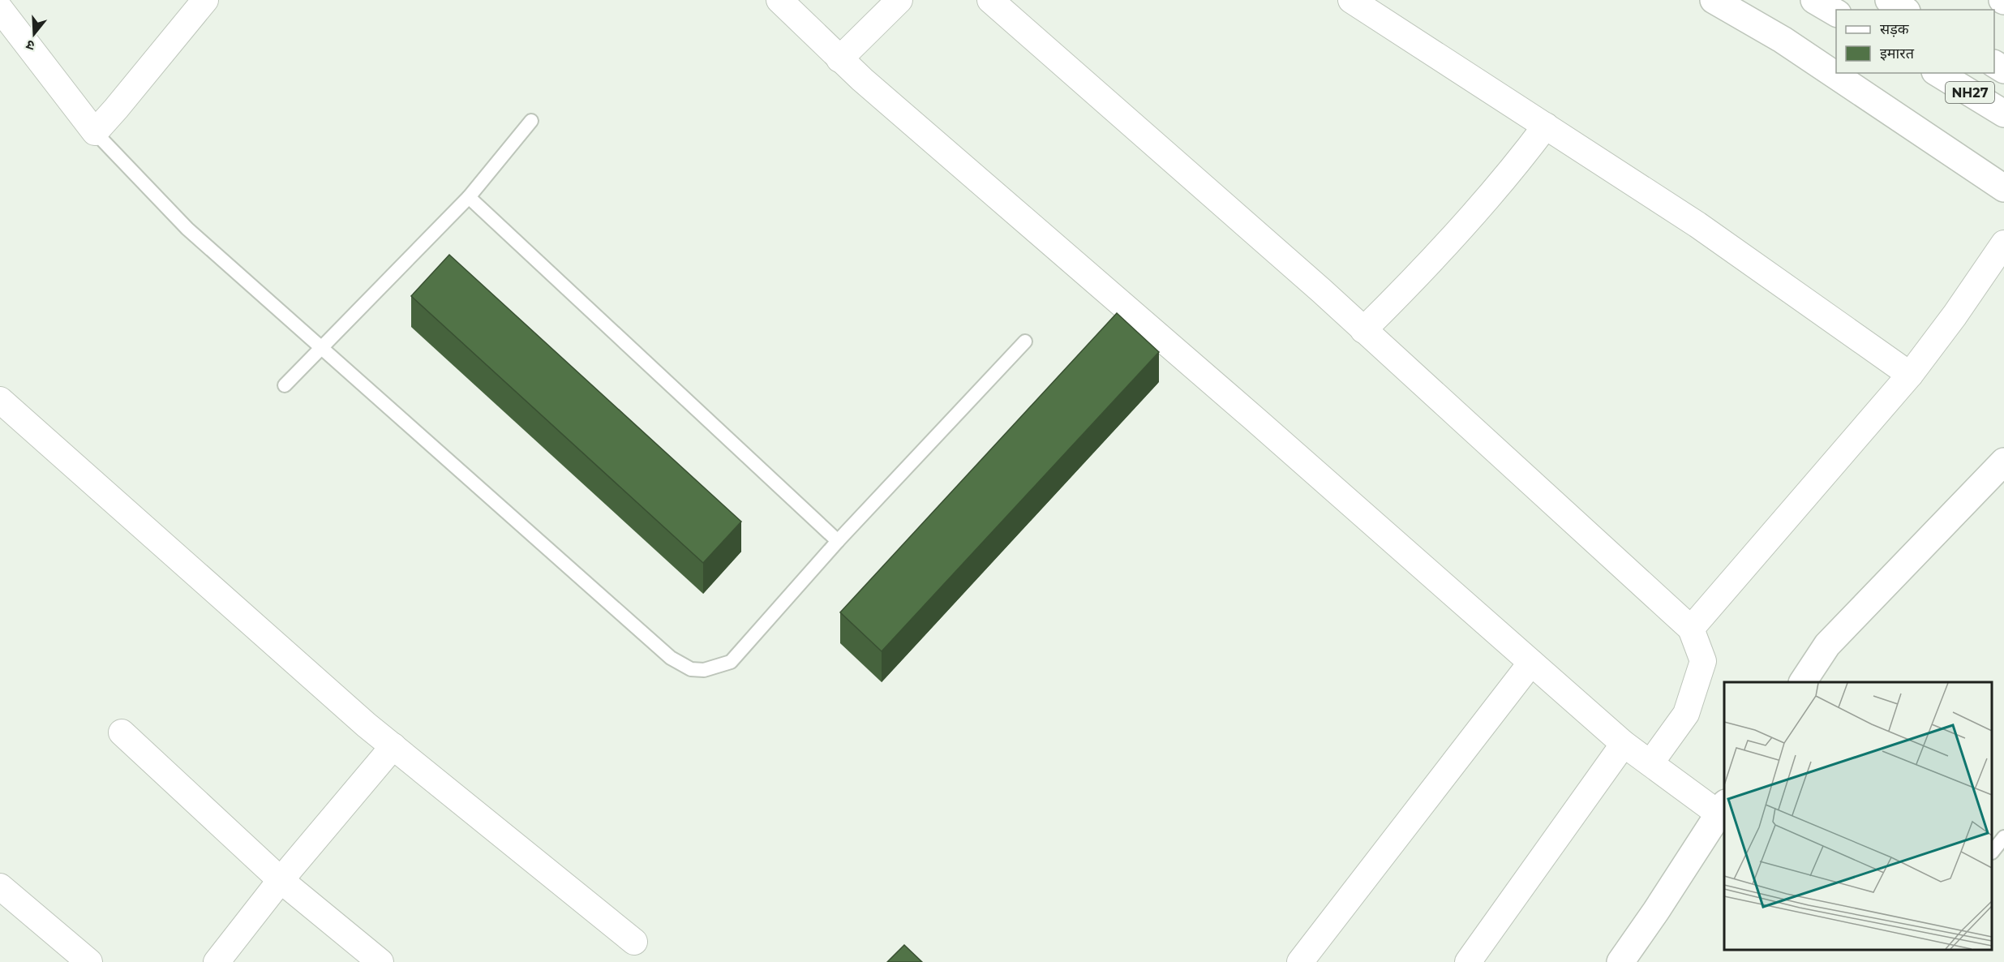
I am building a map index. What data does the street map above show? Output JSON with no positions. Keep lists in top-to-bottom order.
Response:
{
  "streets": {
    "main road": ["NH27"]
  },
  "legend": ["सड़क", "इमारत"],
  "north": "bottom"
}
